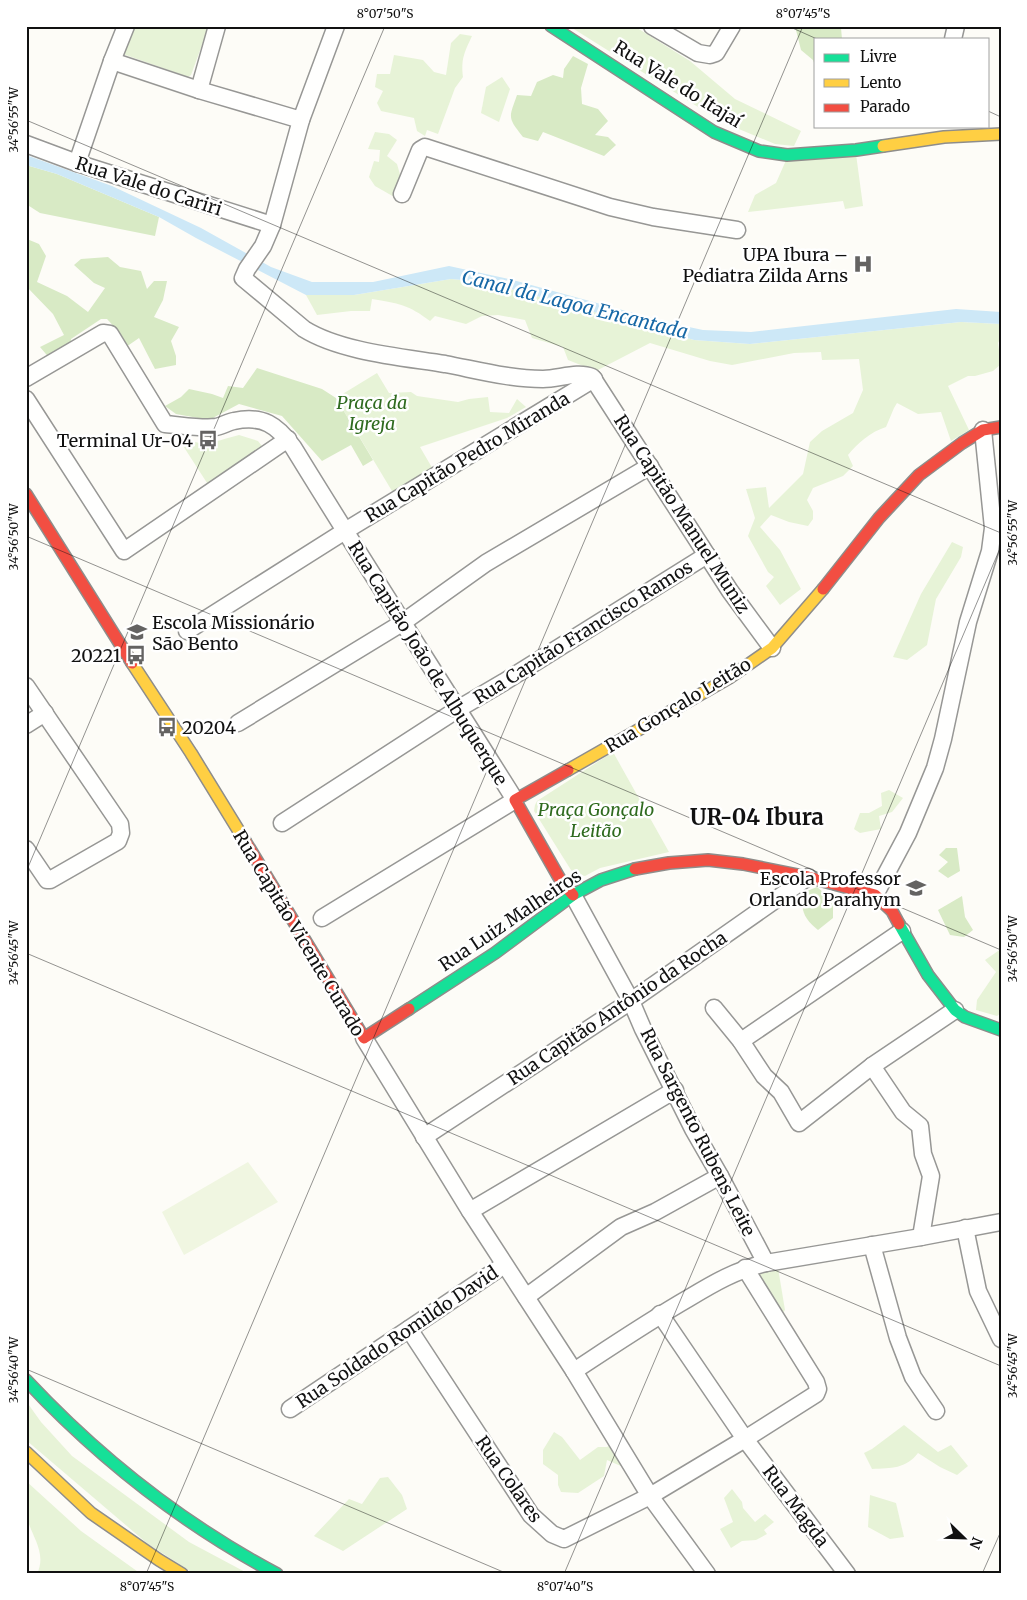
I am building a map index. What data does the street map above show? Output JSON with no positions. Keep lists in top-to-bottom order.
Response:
{
  "streets": {
    "main road": [
      "Rua Vale do Itajaí",
      "Rua Capitão João de Albuquerque",
      "Rua Gonçalo Leitão",
      "Rua Luiz Malheiros",
      "Rua Capitão Vicente Curado"
    ],
    "street": [
      "Rua Vale do Cariri",
      "Rua Capitão Pedro Miranda",
      "Rua Capitão Manuel Muniz",
      "Rua Capitão Francisco Ramos",
      "Rua Capitão Antônio da Rocha",
      "Rua Sargento Rubens Leite",
      "Rua Soldado Romildo David",
      "Rua Colares",
      "Rua Magda"
    ]
  },
  "crossings": [
    ["Rua Capitão Pedro Miranda", "Rua Capitão Manuel Muniz"],
    ["Rua Capitão Pedro Miranda", "Rua Capitão João de Albuquerque"],
    ["Rua Capitão Manuel Muniz", "Rua Capitão Francisco Ramos"],
    ["Rua Capitão Manuel Muniz", "Rua Gonçalo Leitão"],
    ["Rua Capitão Francisco Ramos", "Rua Capitão João de Albuquerque"],
    ["Rua Capitão João de Albuquerque", "Rua Gonçalo Leitão"],
    ["Rua Capitão João de Albuquerque", "Rua Luiz Malheiros"],
    ["Rua Capitão João de Albuquerque", "Rua Capitão Antônio da Rocha"],
    ["Rua Capitão João de Albuquerque", "Rua Sargento Rubens Leite"],
    ["Rua Luiz Malheiros", "Rua Capitão Vicente Curado"],
    ["Rua Luiz Malheiros", "Rua Capitão Antônio da Rocha"],
    ["Rua Capitão Vicente Curado", "Rua Capitão Antônio da Rocha"],
    ["Rua Capitão Vicente Curado", "Rua Soldado Romildo David"],
    ["Rua Capitão Vicente Curado", "Rua Colares"],
    ["Rua Capitão Antônio da Rocha", "Rua Sargento Rubens Leite"],
    ["Rua Soldado Romildo David", "Rua Colares"],
    ["Rua Colares", "Rua Magda"]
  ],
  "districts": ["UR-04 Ibura"],
  "water": ["Canal da Lagoa Encantada"],
  "parks": ["Praça da Igreja", "Praça Gonçalo Leitão"],
  "places": {
    "hospital": ["UPA Ibura – Pediatra Zilda Arns"],
    "bus stop": ["Terminal Ur-04", "20221", "20204"],
    "school or university": ["Escola Missionário São Bento", "Escola Professor Orlando Parahym"]
  },
  "legend": ["Livre", "Lento", "Parado"],
  "north": "bottom right",
  "coordinates": [
    "8°07'50\"S",
    "8°07'45\"S",
    "34°56'55\"W",
    "34°56'50\"W",
    "34°56'45\"W",
    "34°56'40\"W",
    "8°07'40\"S"
  ]
}
